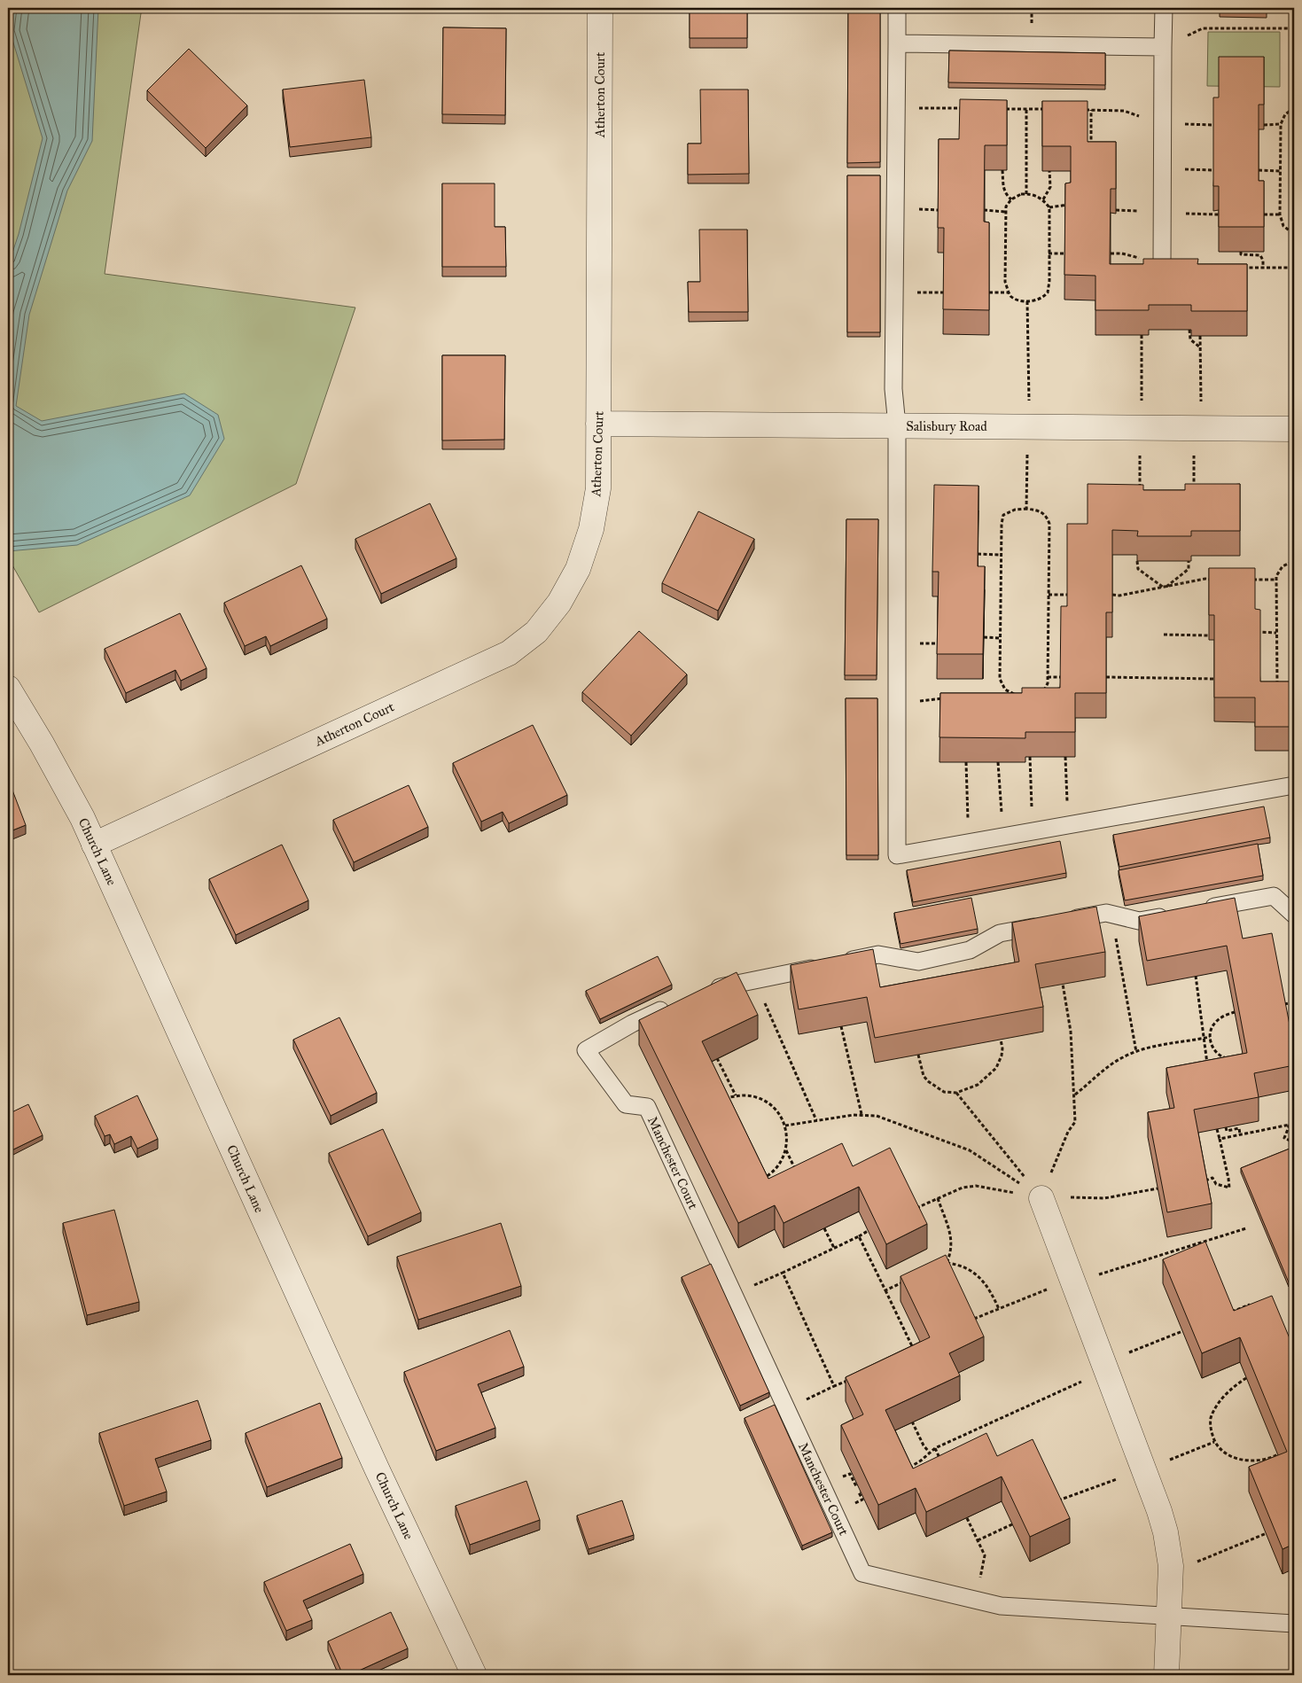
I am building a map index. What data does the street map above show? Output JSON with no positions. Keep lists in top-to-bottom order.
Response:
{
  "streets": {
    "street": ["Atherton Court", "Salisbury Road", "Church Lane"],
    "lane": ["Manchester Court"]
  },
  "crossings": [
    ["Atherton Court", "Salisbury Road"],
    ["Atherton Court", "Church Lane"]
  ]
}
